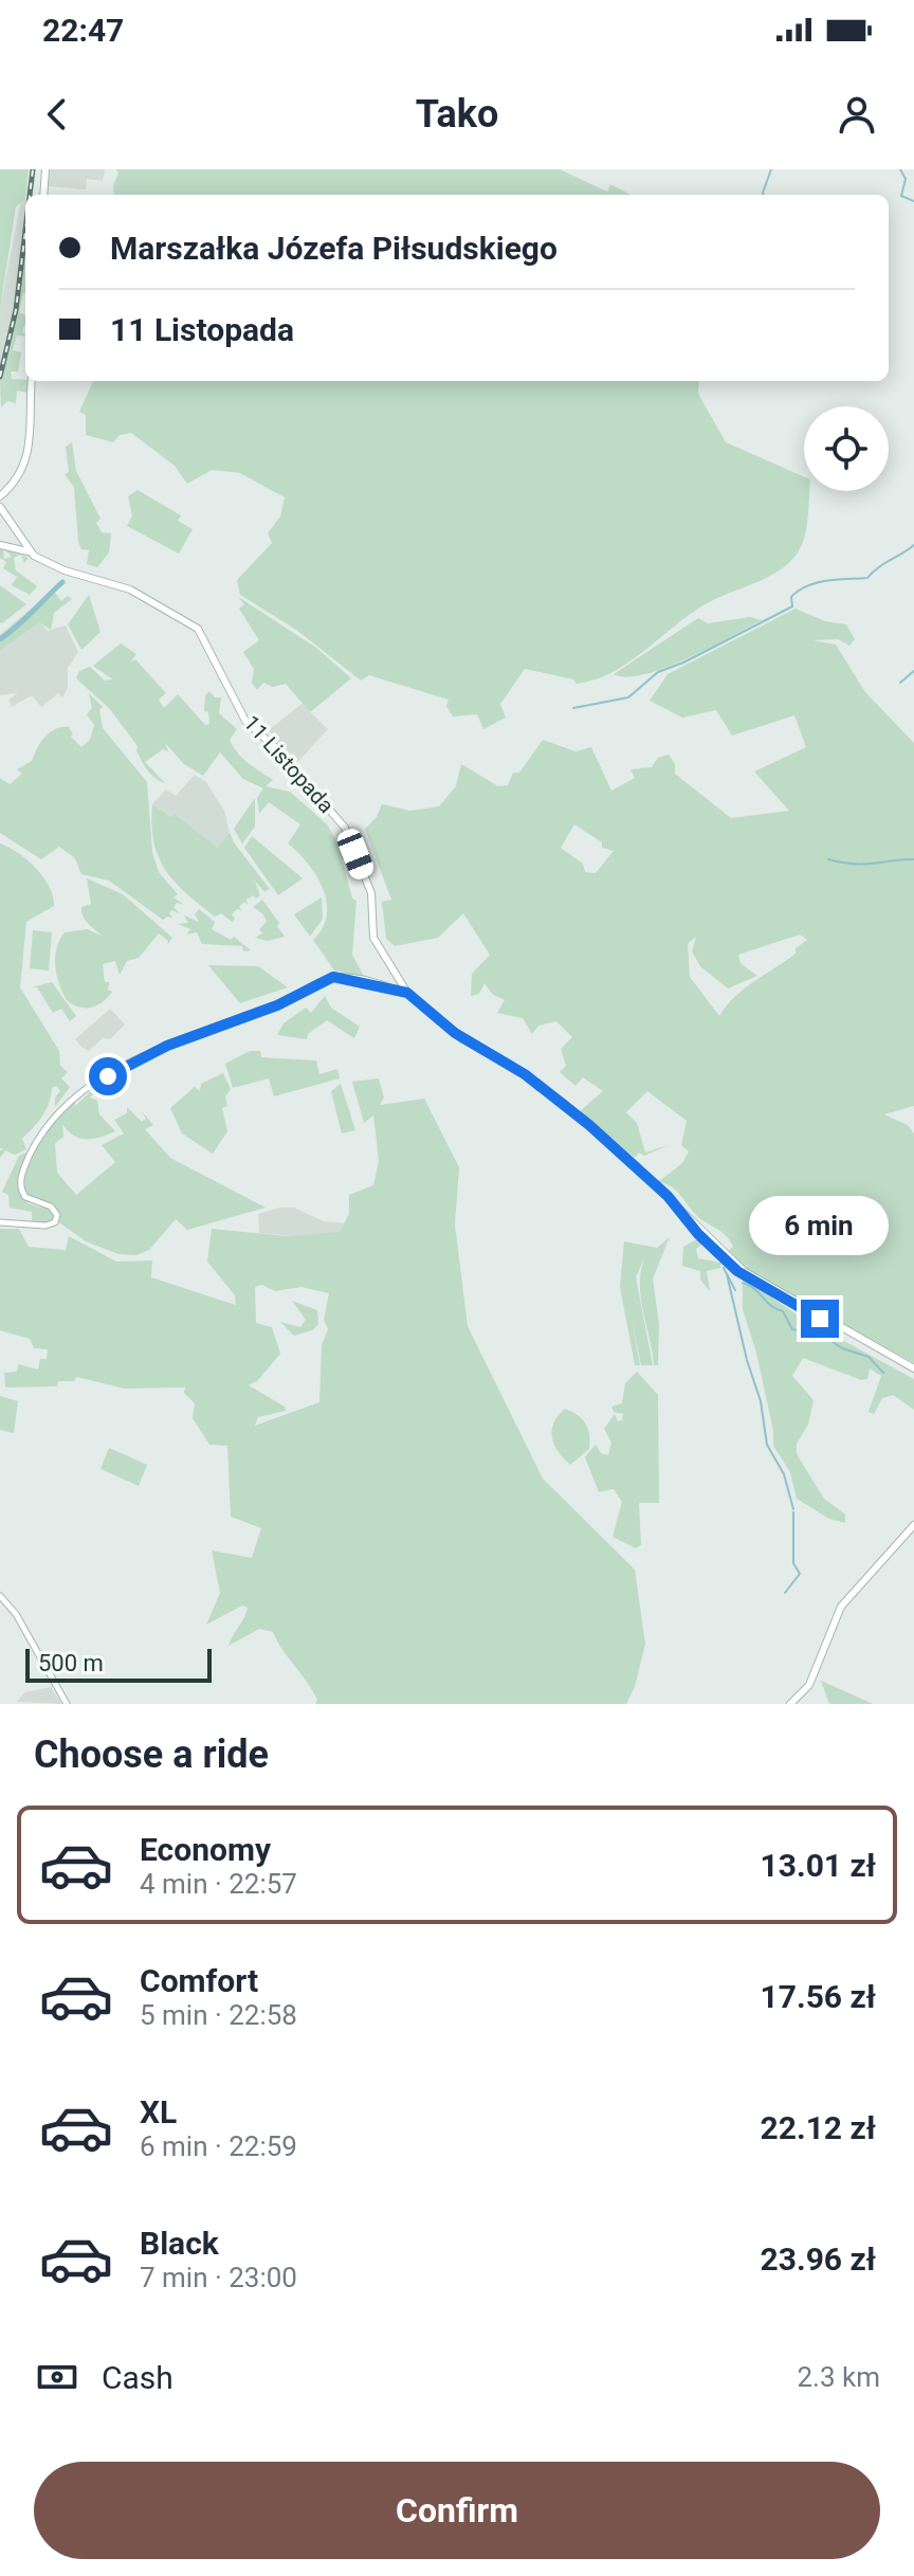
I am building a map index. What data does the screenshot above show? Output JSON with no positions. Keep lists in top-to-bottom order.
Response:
{
  "streets": {
    "main road": ["11 Listopada"]
  },
  "scale_bar": "500 m",
  "page": {
    "status": "22:47",
    "header": "Tako",
    "banner": ["Marszałka Józefa Piłsudskiego", "11 Listopada"],
    "bubble": "6 min",
    "scale": "500 m",
    "heading": "Choose a ride",
    "list": [
      {
        "name": "Economy",
        "note": "4 min · 22:57",
        "value": "13.01 zł"
      },
      {
        "name": "Comfort",
        "note": "5 min · 22:58",
        "value": "17.56 zł"
      },
      {
        "name": "XL",
        "note": "6 min · 22:59",
        "value": "22.12 zł"
      },
      {
        "name": "Black",
        "note": "7 min · 23:00",
        "value": "23.96 zł"
      }
    ],
    "pay": ["Cash", "2.3 km"],
    "buttons": "Confirm"
  }
}
